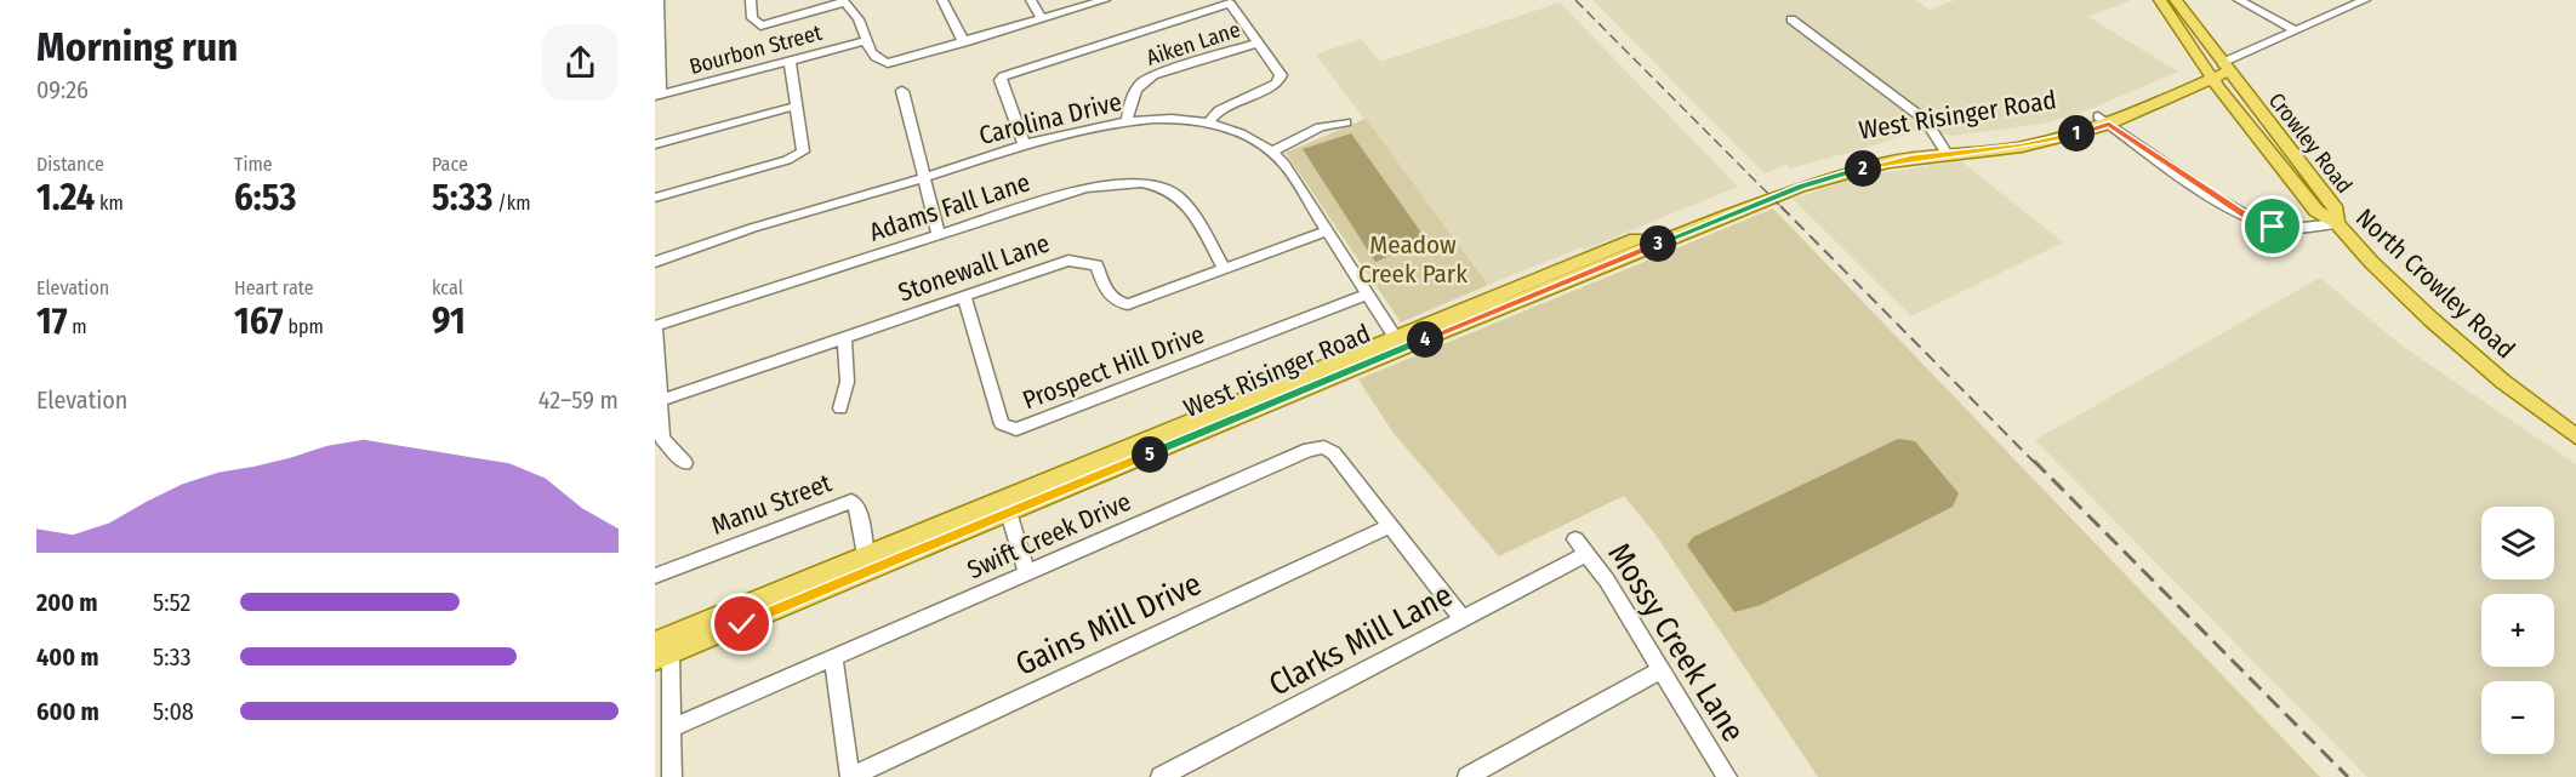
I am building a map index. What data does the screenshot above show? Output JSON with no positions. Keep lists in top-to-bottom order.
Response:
{
  "streets": {
    "main road": ["West Risinger Road", "Crowley Road", "North Crowley Road"],
    "street": [
      "Aiken Lane",
      "Bourbon Street",
      "Carolina Drive",
      "Adams Fall Lane",
      "Stonewall Lane",
      "Prospect Hill Drive",
      "Manu Street",
      "Swift Creek Drive",
      "Gains Mill Drive",
      "Clarks Mill Lane",
      "Mossy Creek Lane"
    ]
  },
  "crossings": [
    ["Aiken Lane", "Carolina Drive"],
    ["West Risinger Road", "Carolina Drive"],
    ["West Risinger Road", "Crowley Road"],
    ["West Risinger Road", "North Crowley Road"],
    ["West Risinger Road", "Manu Street"],
    ["Carolina Drive", "Stonewall Lane"],
    ["Carolina Drive", "Prospect Hill Drive"],
    ["Crowley Road", "North Crowley Road"],
    ["Adams Fall Lane", "Stonewall Lane"],
    ["Stonewall Lane", "Prospect Hill Drive"],
    ["Swift Creek Drive", "Gains Mill Drive"],
    ["Swift Creek Drive", "Clarks Mill Lane"],
    ["Clarks Mill Lane", "Mossy Creek Lane"]
  ],
  "parks": ["Meadow Creek Park"],
  "page": {
    "heading": ["Morning run", "09:26"],
    "pins": [
      "1",
      "2",
      "3",
      "4",
      "5"
    ],
    "stats": [
      ["Distance", "1.24 km"],
      ["Time", "6:53"],
      ["Pace", "5:33 /km"],
      ["Elevation", "17 m"],
      ["Heart rate", "167 bpm"],
      ["kcal", "91"]
    ],
    "chart": ["Elevation", "42–59 m"],
    "map_buttons": ["+", "−"],
    "list": [
      {
        "name": "200 m",
        "note": "5:52"
      },
      {
        "name": "400 m",
        "note": "5:33"
      },
      {
        "name": "600 m",
        "note": "5:08"
      }
    ]
  }
}
